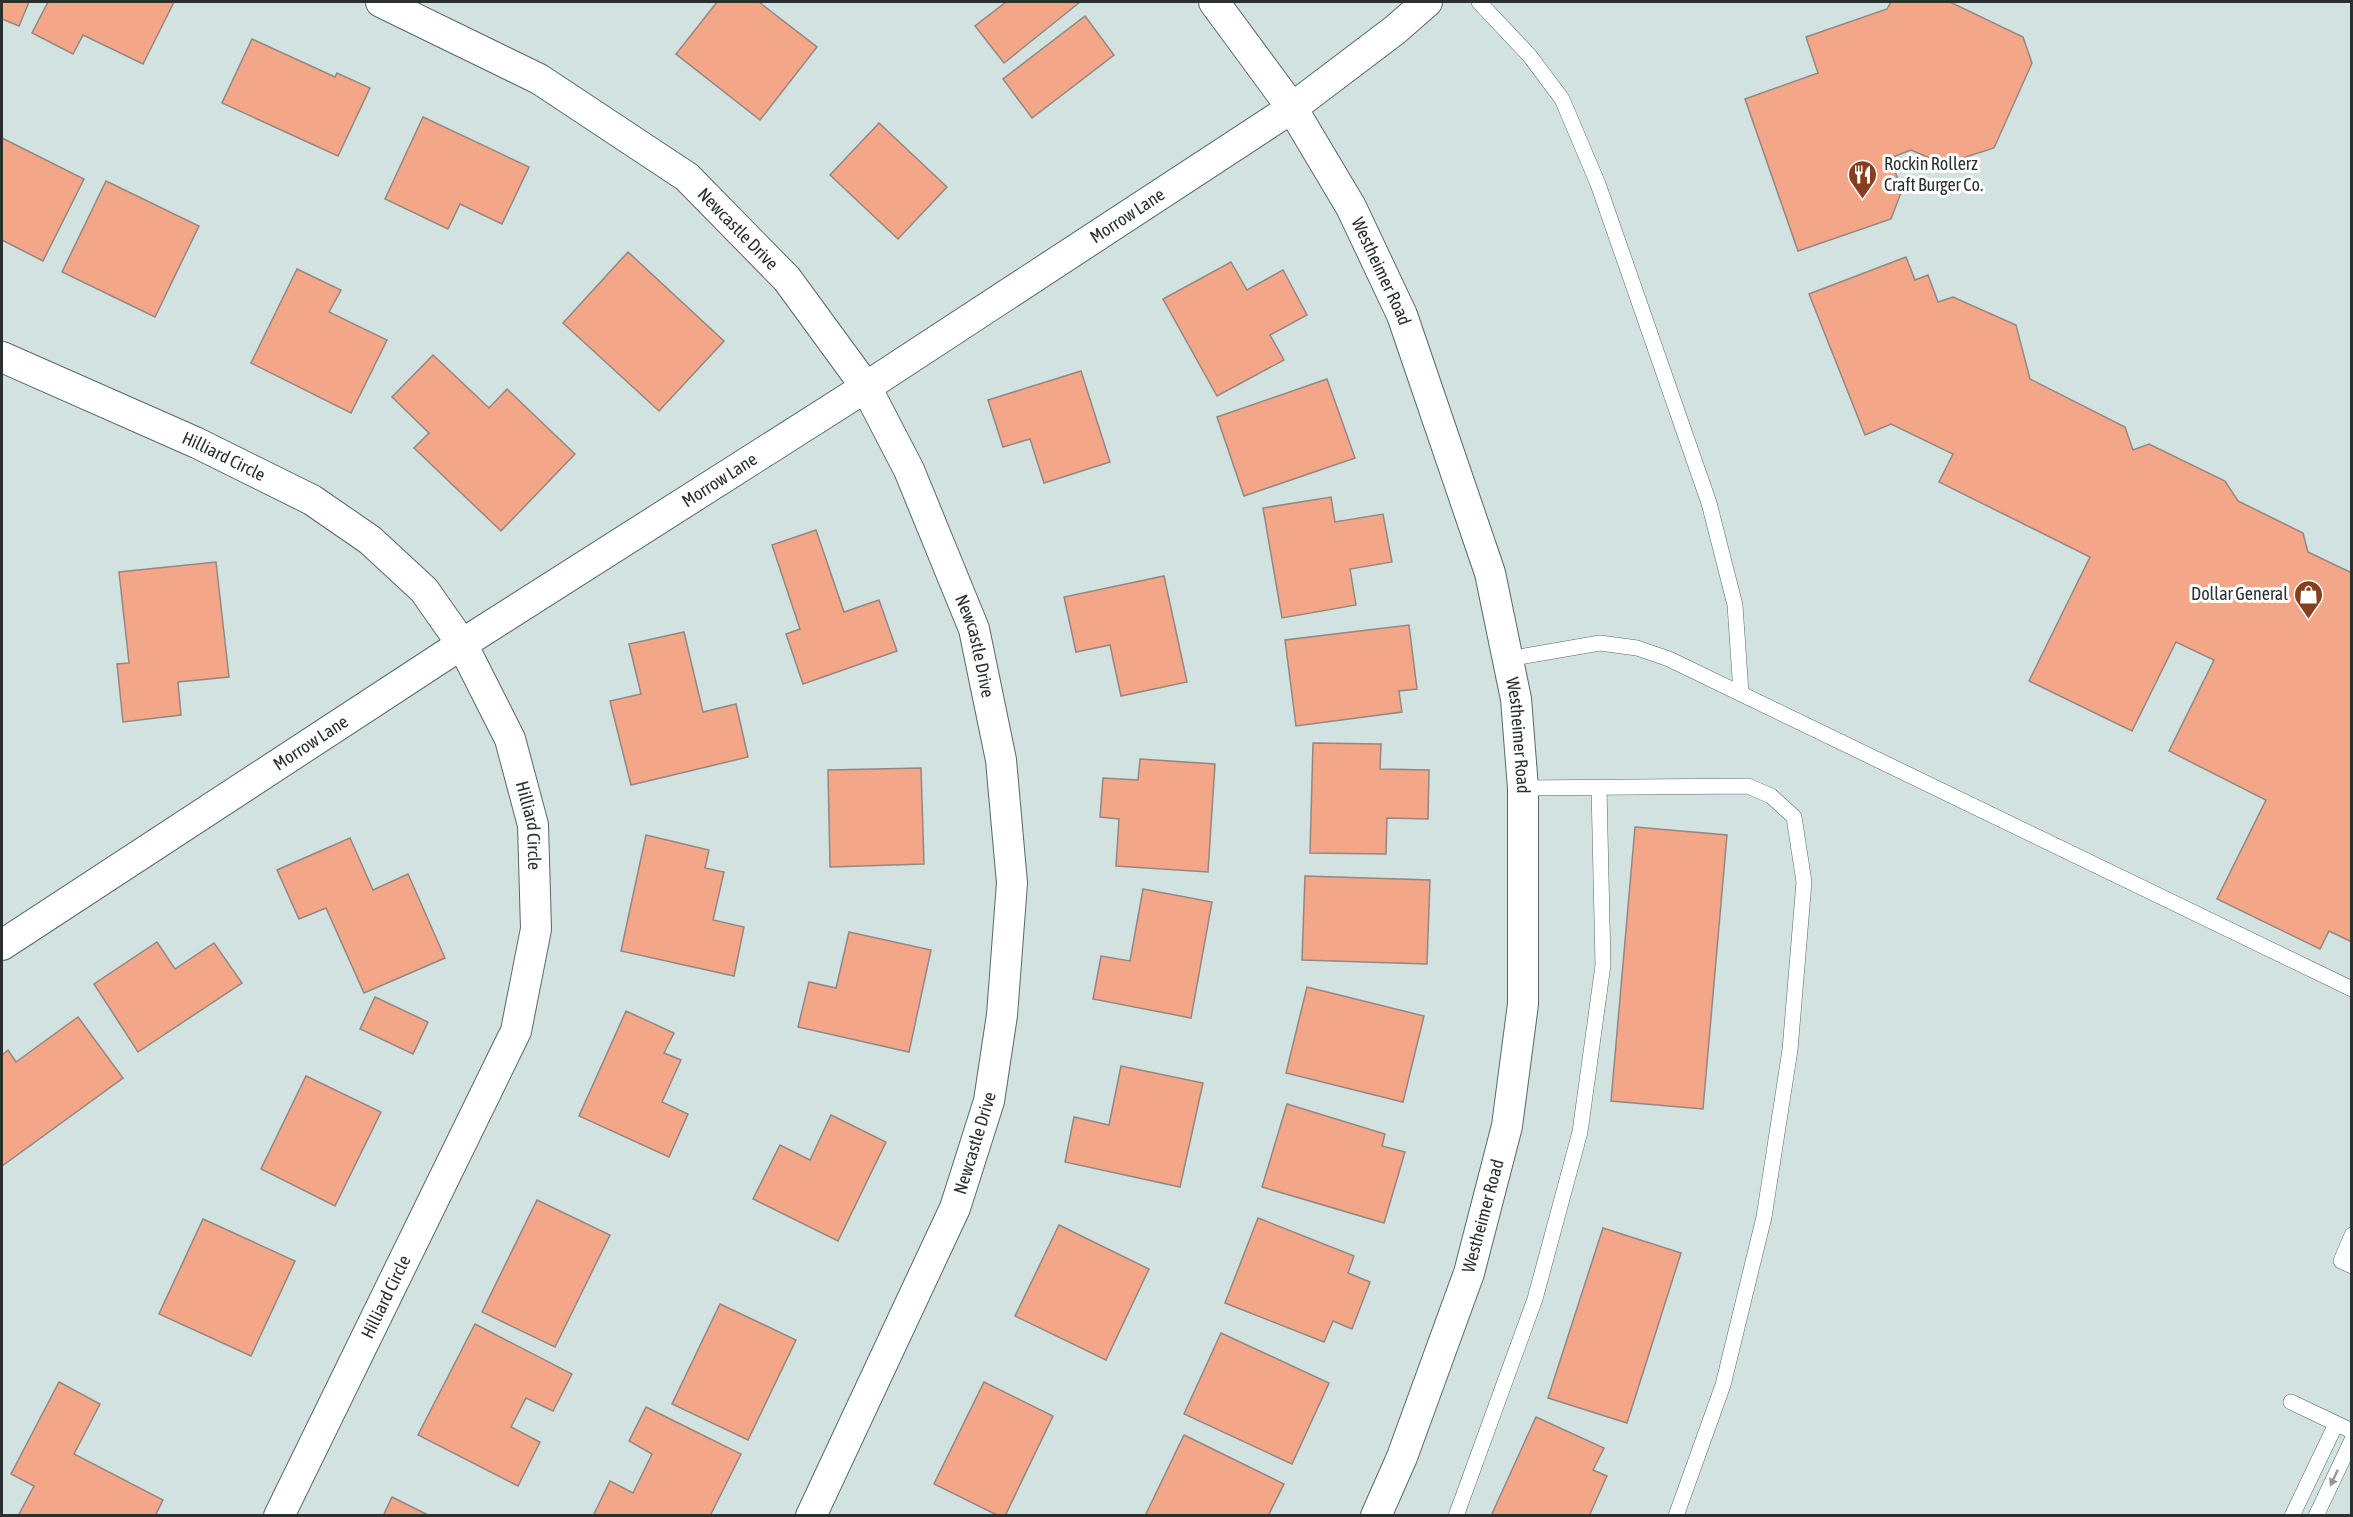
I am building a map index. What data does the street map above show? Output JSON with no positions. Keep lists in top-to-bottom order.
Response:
{
  "streets": {
    "street": [
      "Morrow Lane",
      "Newcastle Drive",
      "Westheimer Road",
      "Hilliard Circle"
    ]
  },
  "crossings": [
    ["Morrow Lane", "Newcastle Drive"],
    ["Morrow Lane", "Westheimer Road"],
    ["Morrow Lane", "Hilliard Circle"]
  ],
  "places": {
    "restaurant": ["Rockin Rollerz Craft Burger Co."],
    "shop": ["Dollar General"]
  }
}
